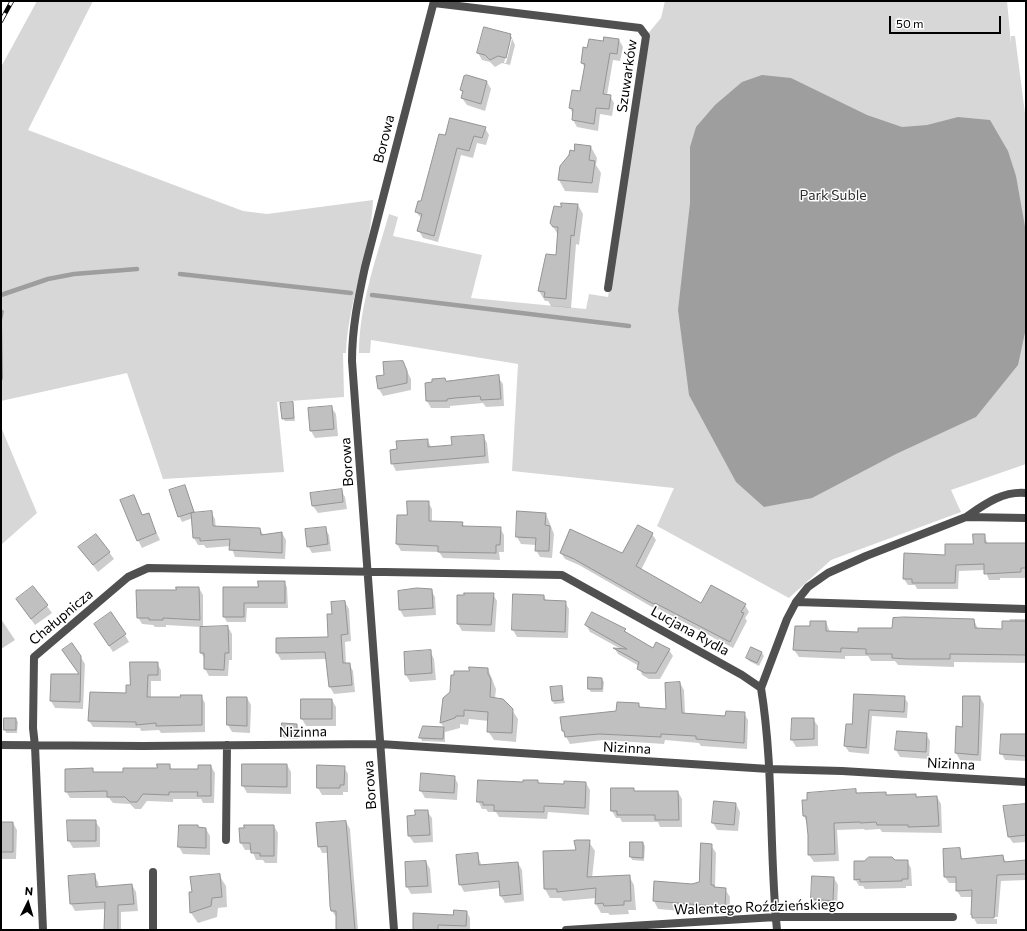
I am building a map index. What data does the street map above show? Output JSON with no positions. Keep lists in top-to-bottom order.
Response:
{
  "streets": {
    "street": [
      "Szuwarków",
      "Borowa",
      "Chałupnicza",
      "Lucjana Rydla",
      "Nizinna",
      "Walentego Roździeńskiego"
    ]
  },
  "crossings": [
    ["Szuwarków", "Borowa"],
    ["Borowa", "Chałupnicza"],
    ["Borowa", "Lucjana Rydla"],
    ["Borowa", "Nizinna"],
    ["Chałupnicza", "Lucjana Rydla"],
    ["Chałupnicza", "Nizinna"]
  ],
  "parks": ["Park Suble"],
  "scale_bar": "50 m",
  "north": "top"
}
